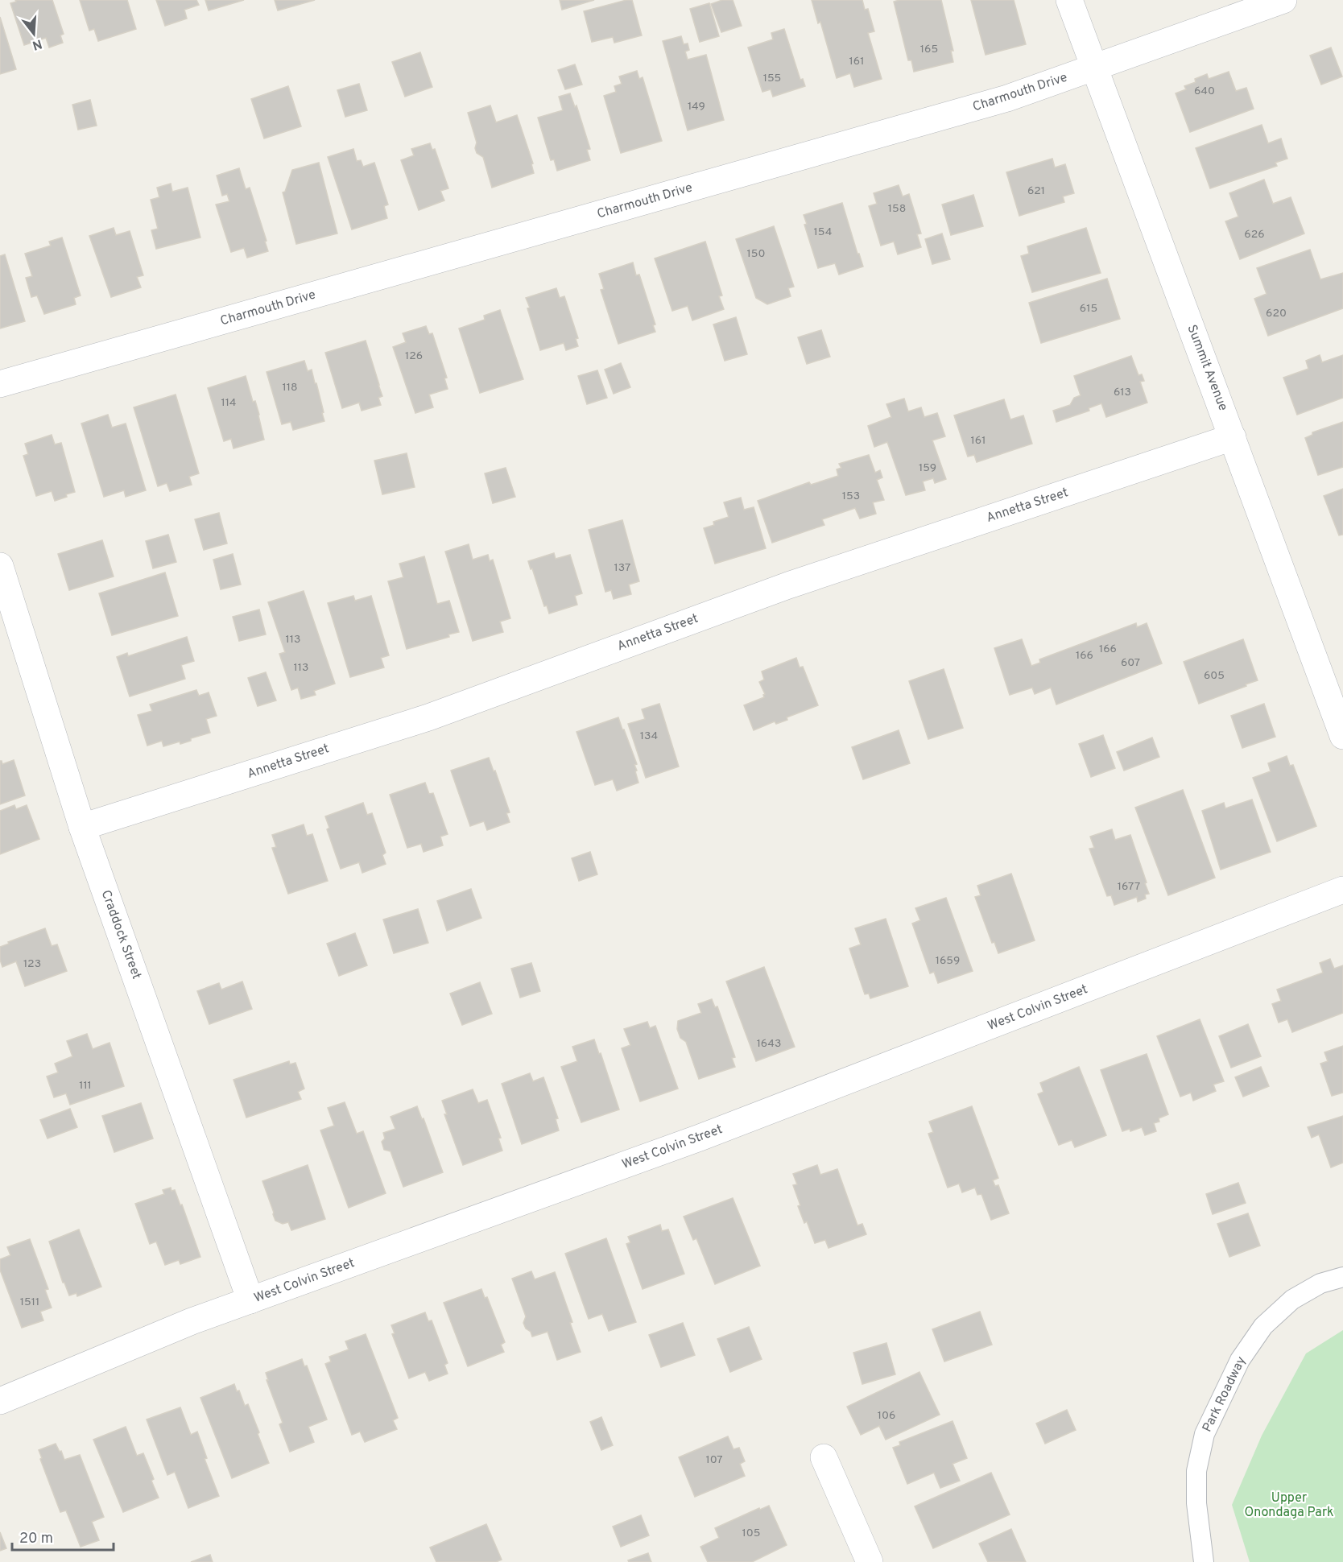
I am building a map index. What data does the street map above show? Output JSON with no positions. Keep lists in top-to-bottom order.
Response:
{
  "streets": {
    "street": [
      "Charmouth Drive",
      "Summit Avenue",
      "Annetta Street",
      "Craddock Street",
      "West Colvin Street"
    ],
    "lane": ["Park Roadway"]
  },
  "crossings": [
    ["Charmouth Drive", "Summit Avenue"],
    ["Summit Avenue", "Annetta Street"],
    ["Annetta Street", "Craddock Street"],
    ["Craddock Street", "West Colvin Street"]
  ],
  "parks": ["Upper Onondaga Park"],
  "house_numbers": [
    "165",
    "161",
    "155",
    "640",
    "149",
    "621",
    "158",
    "154",
    "626",
    "150",
    "615",
    "620",
    "126",
    "118",
    "613",
    "114",
    "161",
    "159",
    "153",
    "137",
    "113",
    "166",
    "166",
    "607",
    "113",
    "605",
    "134",
    "1677",
    "1659",
    "123",
    "1643",
    "111",
    "1511",
    "106",
    "107",
    "105"
  ],
  "scale_bar": "20 m",
  "north": "bottom"
}
